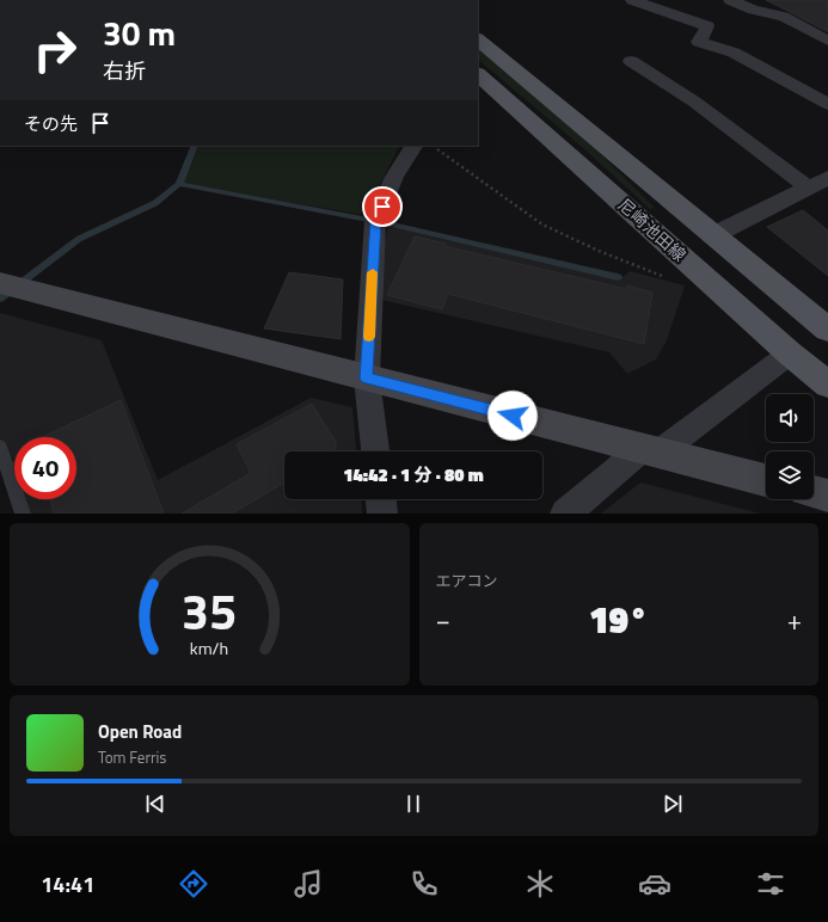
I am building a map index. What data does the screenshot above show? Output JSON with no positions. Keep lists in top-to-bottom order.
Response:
{
  "streets": {
    "main road": ["尼崎池田線"]
  },
  "page": {
    "turn": ["30 m", "右折"],
    "then": "その先",
    "limit": "40",
    "trip": "14:42 · 1 分 · 80 m",
    "tile": "エアコン",
    "heat": ["−", "19°", "+"],
    "song": ["Open Road", "Tom Ferris"],
    "tabs": "14:41",
    "gauge": ["35", "km/h"]
  }
}
